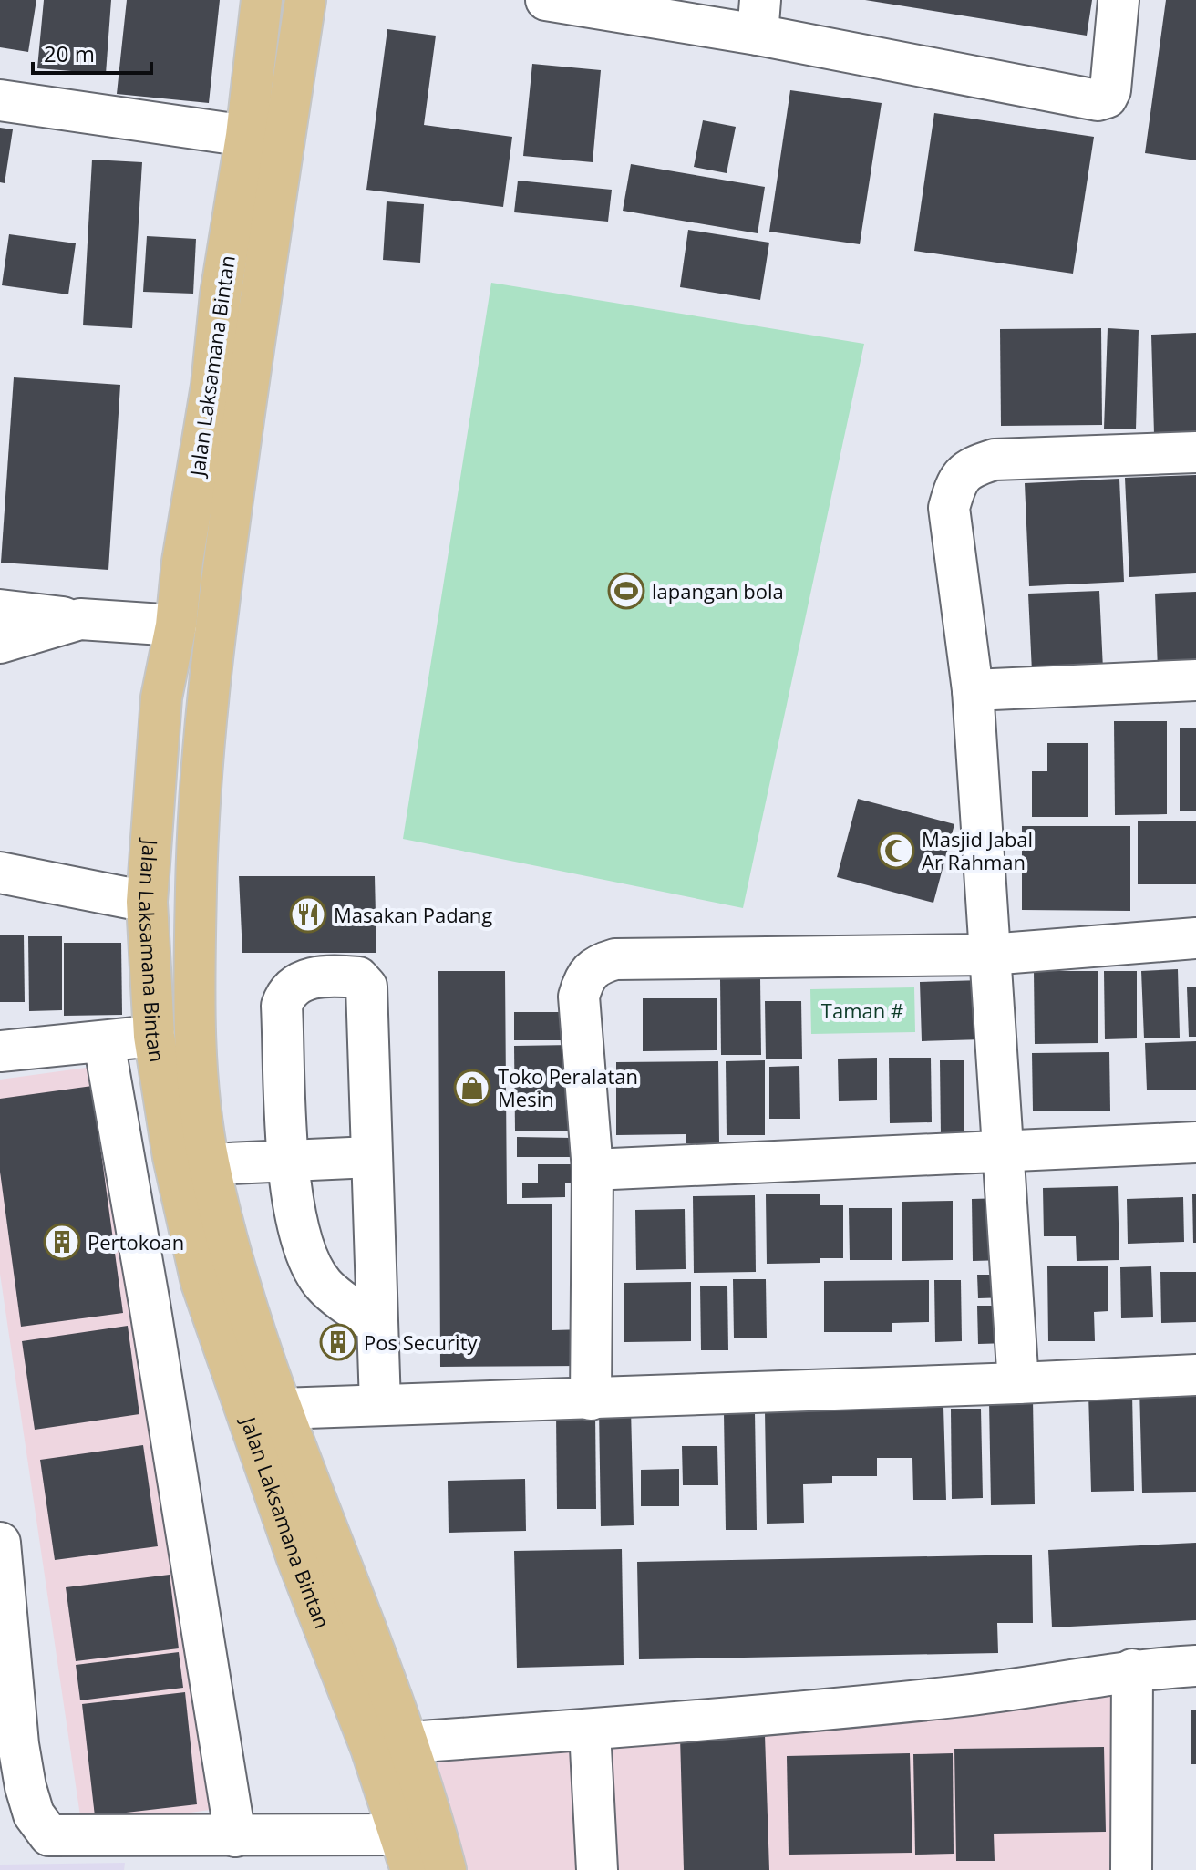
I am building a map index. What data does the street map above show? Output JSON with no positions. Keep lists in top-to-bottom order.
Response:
{
  "streets": {
    "main road": ["Jalan Laksamana Bintan"]
  },
  "parks": ["Taman #"],
  "places": {
    "sports": ["lapangan bola"],
    "mosque": ["Masjid Jabal Ar Rahman"],
    "restaurant": ["Masakan Padang"],
    "shop": ["Toko Peralatan Mesin"],
    "building": ["Pertokoan", "Pos Security"]
  },
  "scale_bar": "20 m"
}
